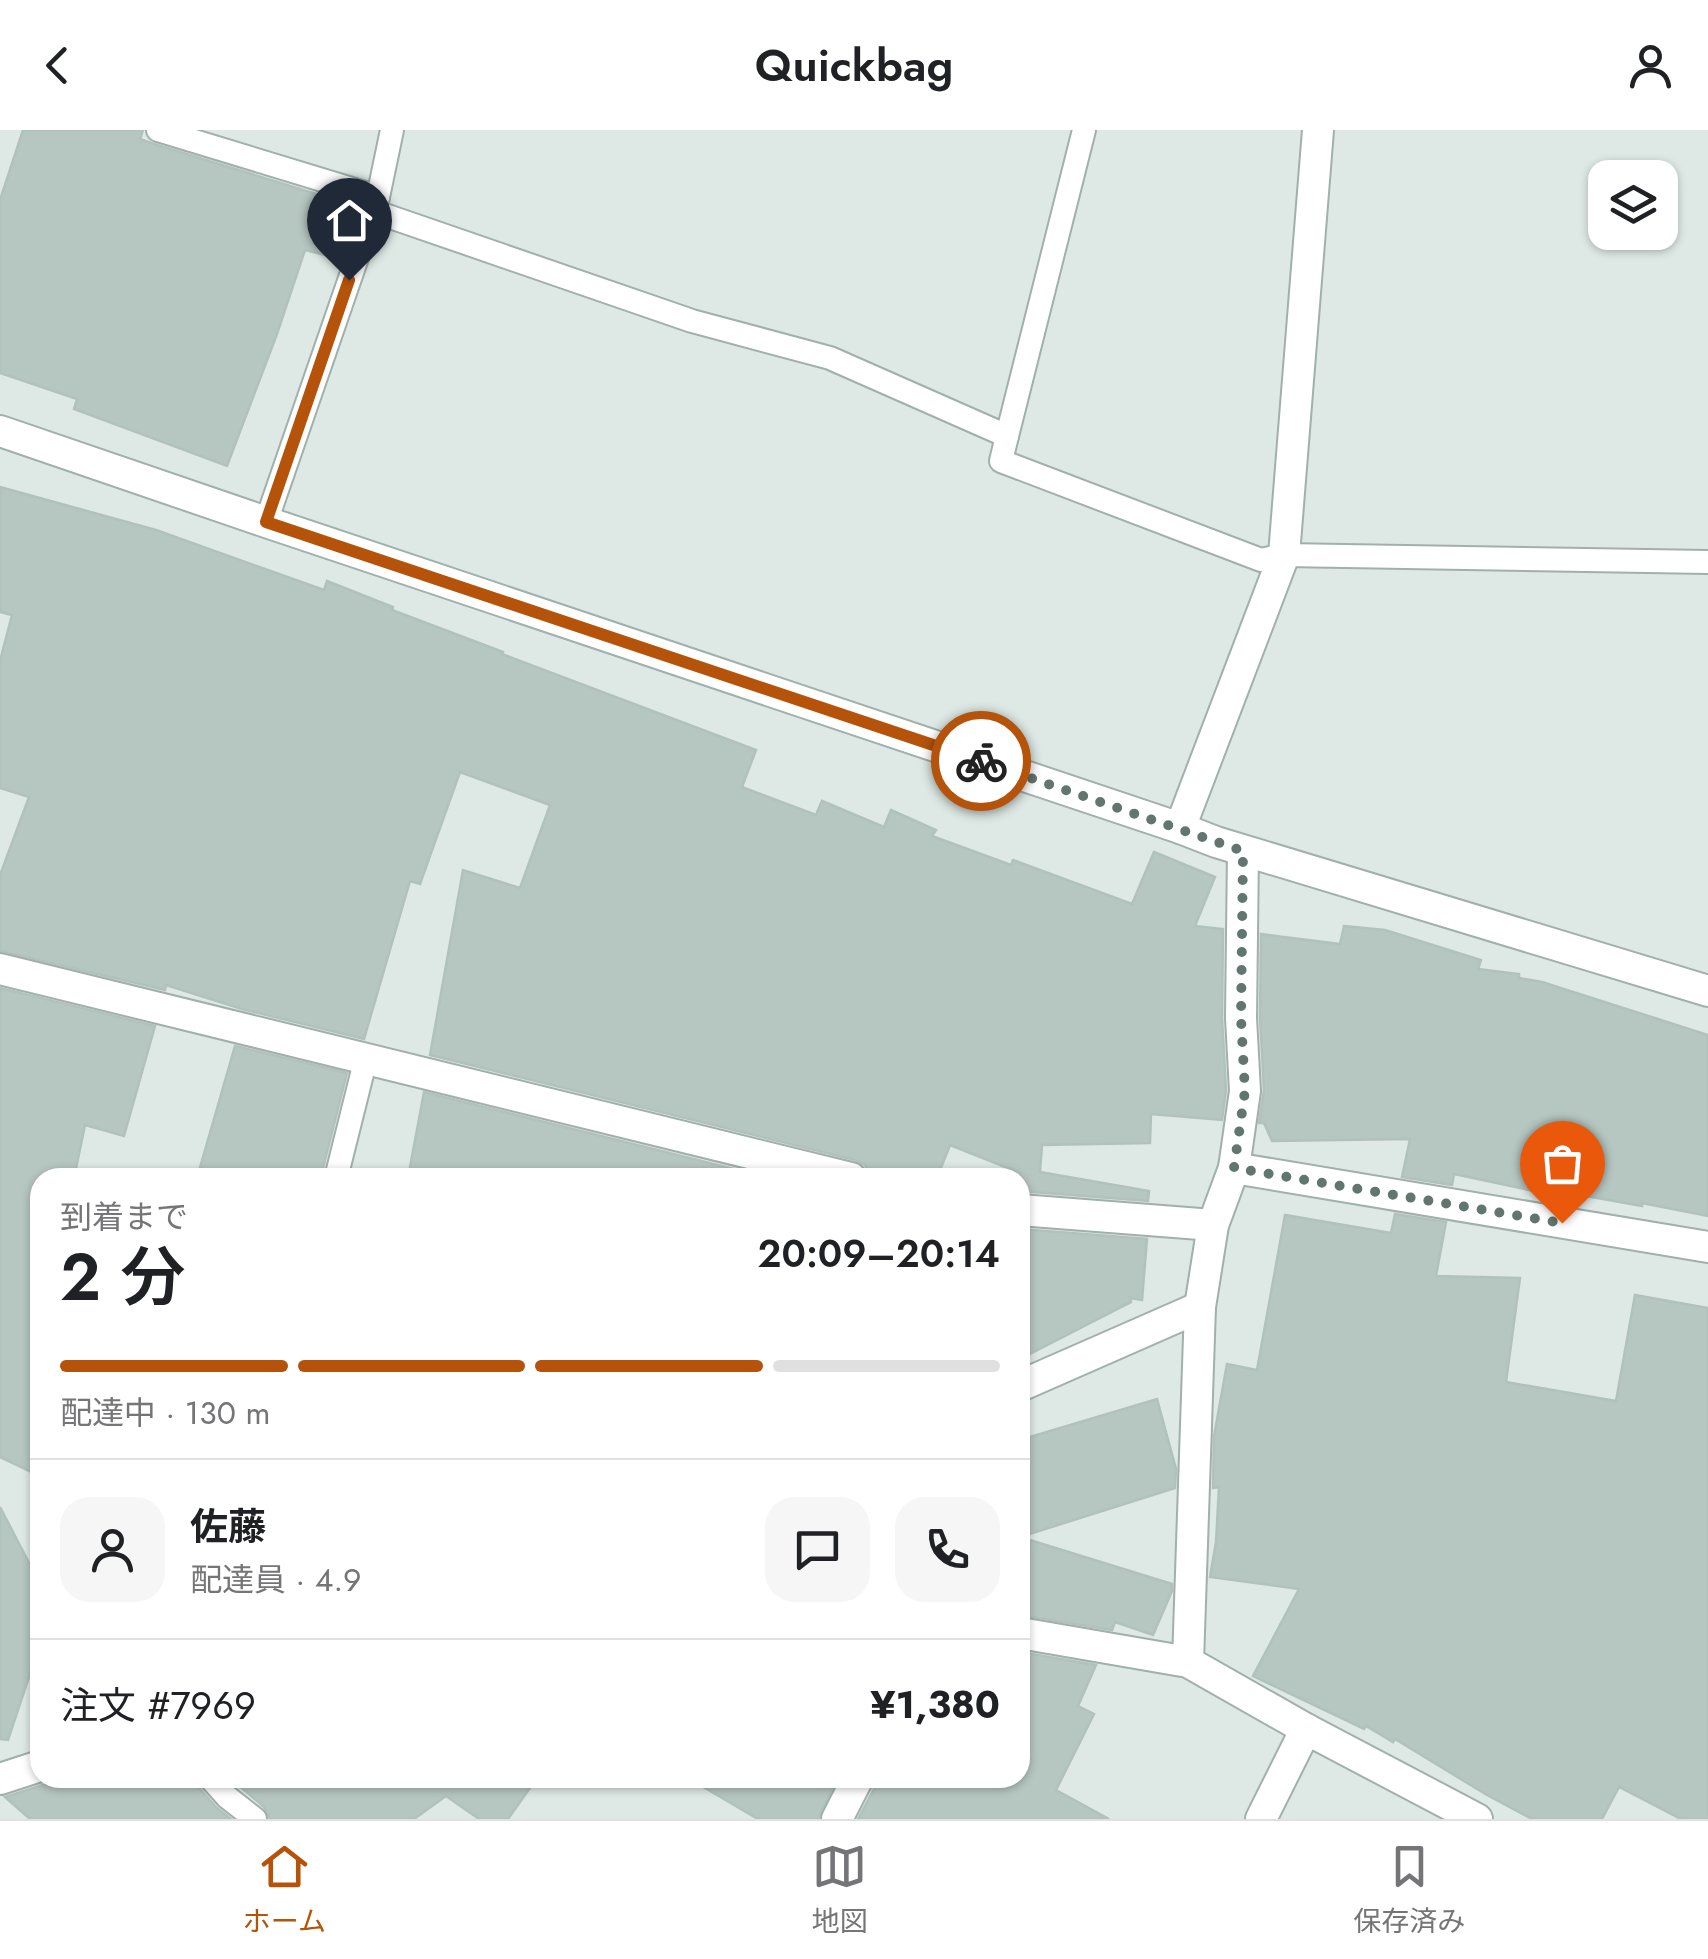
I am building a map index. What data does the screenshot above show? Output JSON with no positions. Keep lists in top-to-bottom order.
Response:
{
  "page": {
    "header": "Quickbag",
    "heading": ["2 分", "到着まで", "20:09–20:14"],
    "panel": [
      "佐藤",
      "配達員 · 4.9",
      "注文 #7969",
      "¥1,380"
    ],
    "bar": "配達中 · 130 m",
    "tabs": ["ホーム", "地図", "保存済み"]
  }
}
